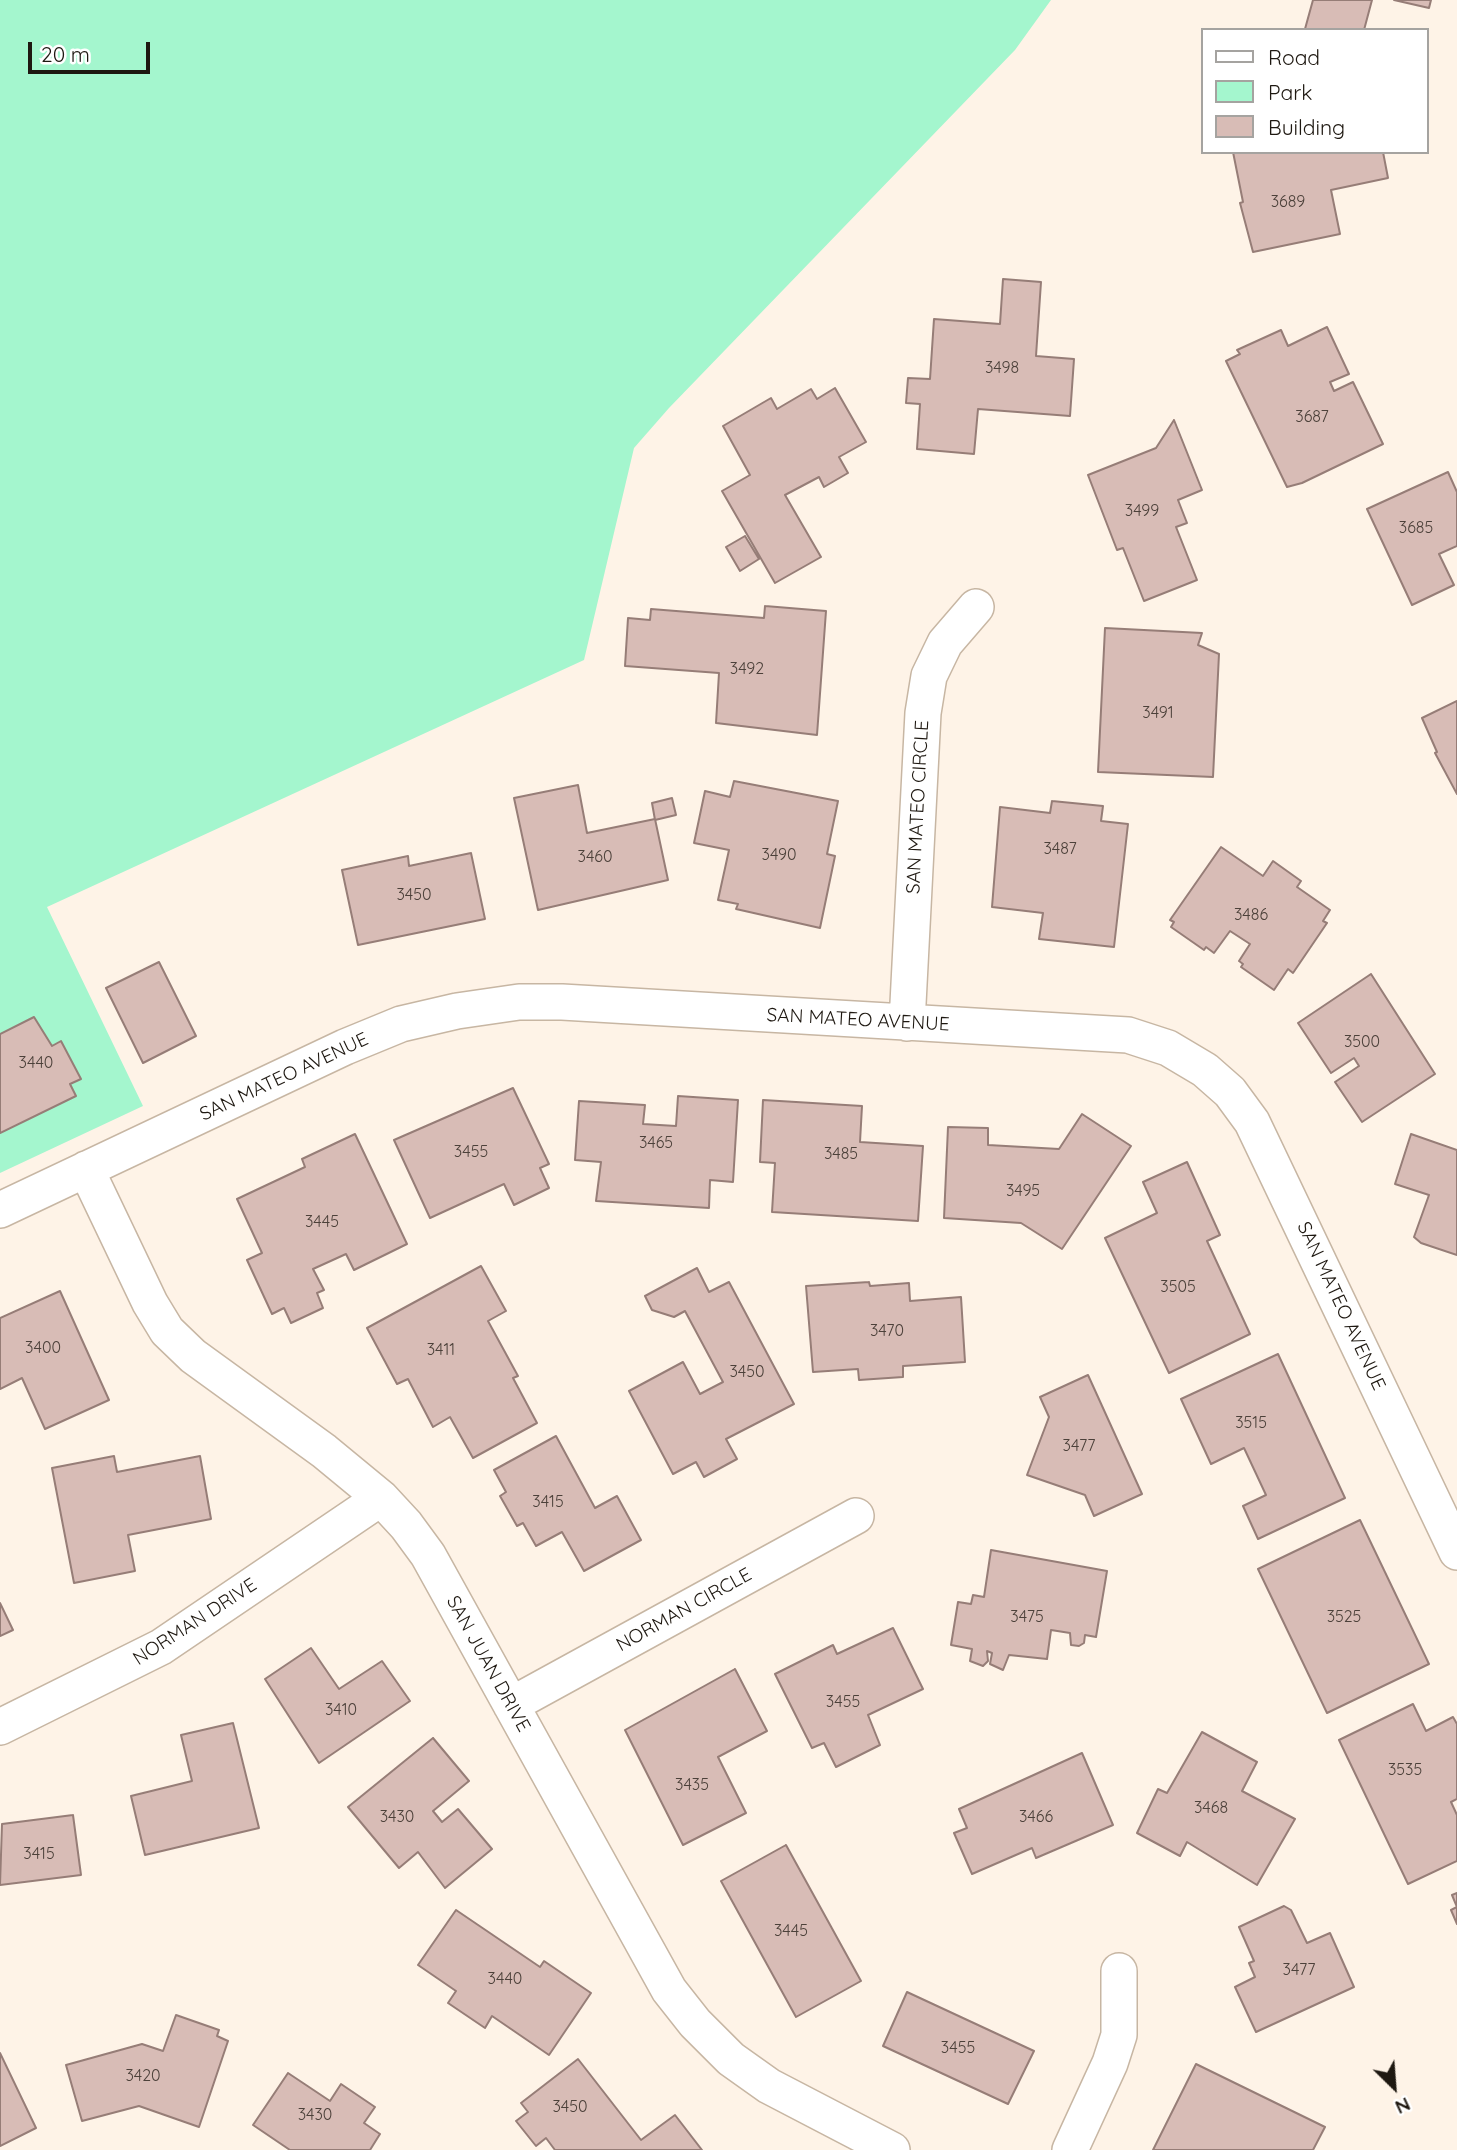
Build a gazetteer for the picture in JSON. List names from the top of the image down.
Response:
{
  "streets": {
    "street": [
      "SAN MATEO CIRCLE",
      "SAN MATEO AVENUE",
      "NORMAN CIRCLE",
      "NORMAN DRIVE",
      "SAN JUAN DRIVE"
    ]
  },
  "crossings": [
    ["SAN MATEO CIRCLE", "SAN MATEO AVENUE"],
    ["SAN MATEO AVENUE", "SAN JUAN DRIVE"],
    ["NORMAN CIRCLE", "SAN JUAN DRIVE"],
    ["NORMAN DRIVE", "SAN JUAN DRIVE"]
  ],
  "house_numbers": [
    "3689",
    "3498",
    "3687",
    "3499",
    "3685",
    "3492",
    "3491",
    "3487",
    "3490",
    "3460",
    "3450",
    "3486",
    "3500",
    "3440",
    "3465",
    "3455",
    "3485",
    "3495",
    "3445",
    "3505",
    "3470",
    "3400",
    "3411",
    "3450",
    "3515",
    "3477",
    "3415",
    "3475",
    "3525",
    "3455",
    "3410",
    "3535",
    "3435",
    "3468",
    "3430",
    "3466",
    "3415",
    "3445",
    "3477",
    "3440",
    "3455",
    "3420",
    "3450",
    "3430"
  ],
  "legend": ["Road", "Park", "Building"],
  "scale_bar": "20 m",
  "north": "bottom right"
}
